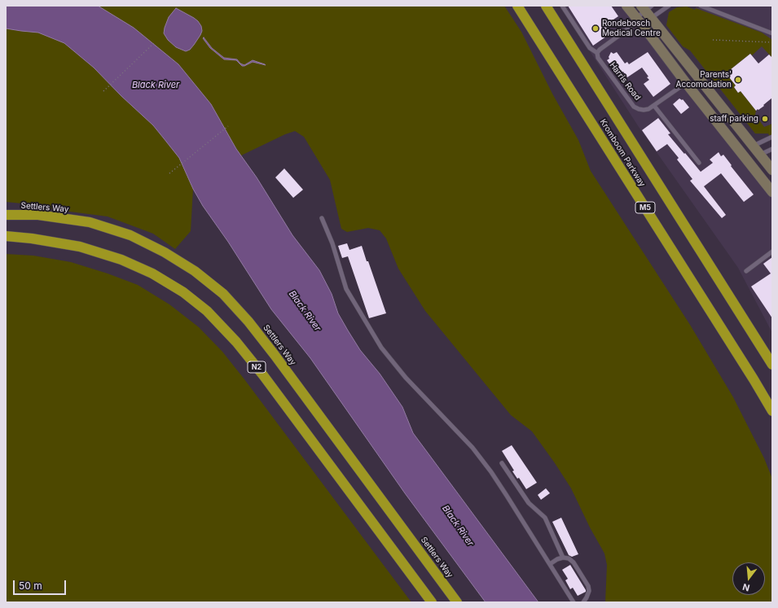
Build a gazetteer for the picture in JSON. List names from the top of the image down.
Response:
{
  "streets": {
    "highway": [
      "Kromboom Parkway",
      "Settlers Way",
      "M5",
      "N2"
    ],
    "lane": ["Harris Road"]
  },
  "water": ["Black River"],
  "places": ["Rondebosch Medical Centre", "Parents' Accomodation", "staff parking"],
  "scale_bar": "50 m",
  "north": "bottom"
}
